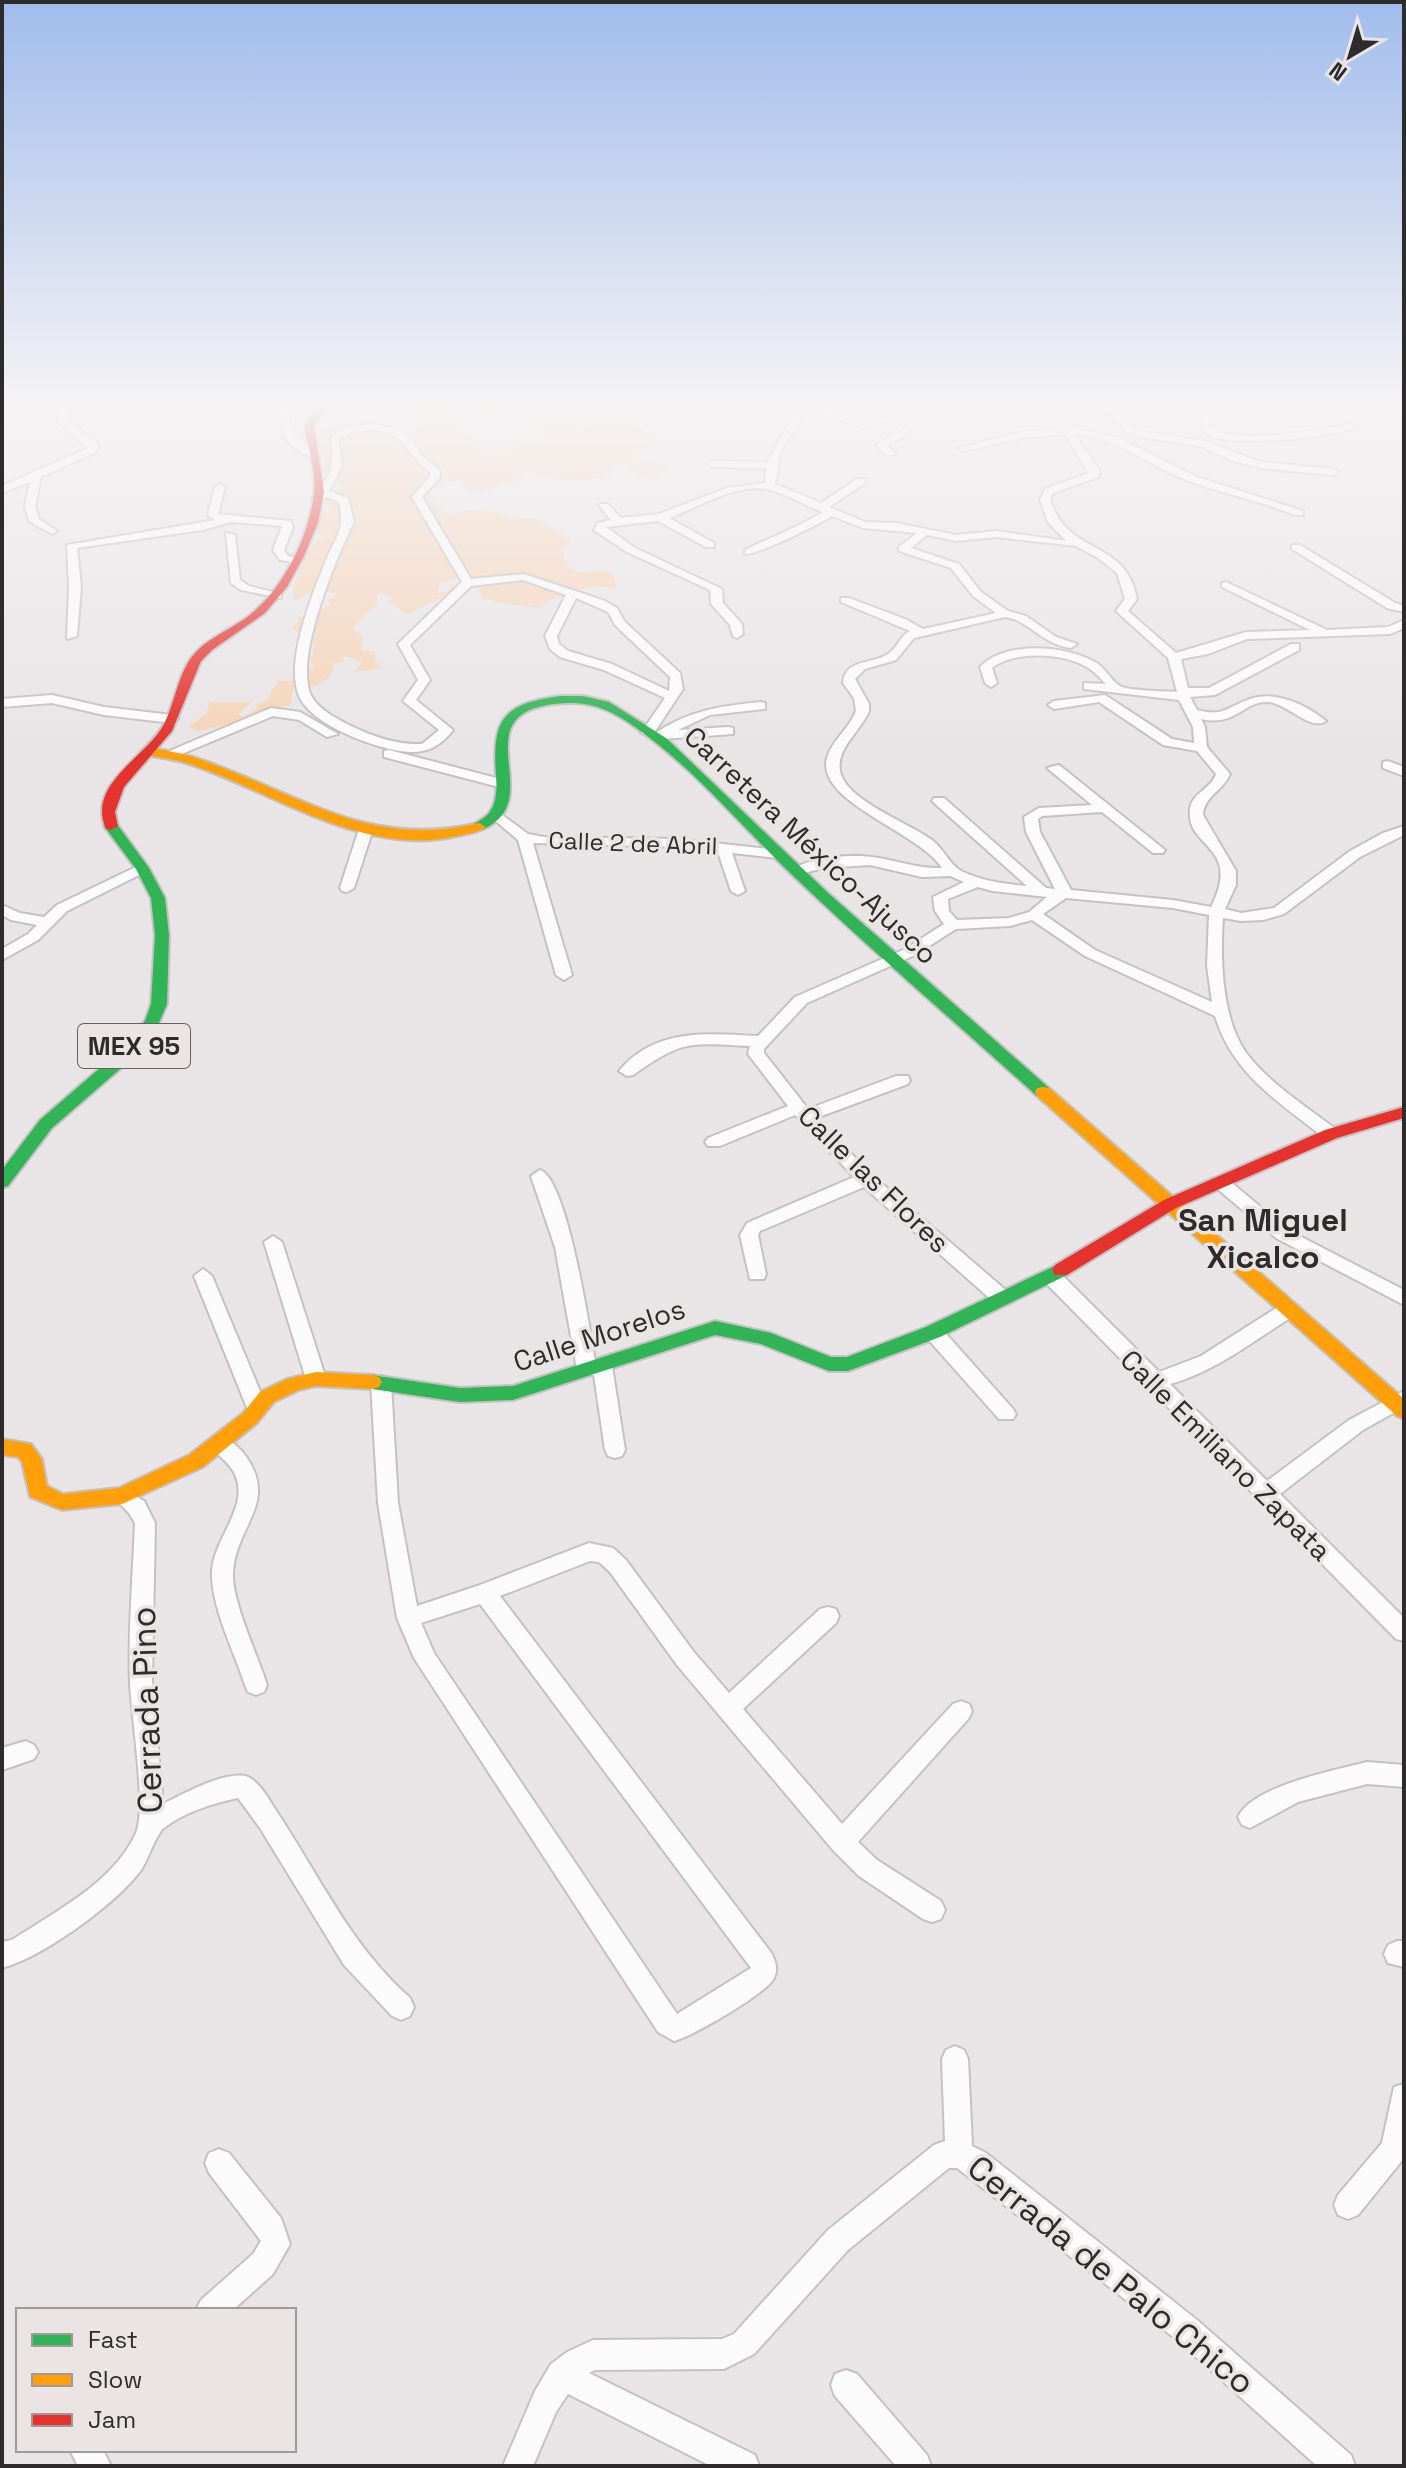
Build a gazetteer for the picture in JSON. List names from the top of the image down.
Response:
{
  "streets": {
    "main road": ["Carretera México-Ajusco", "MEX 95", "Calle Morelos"],
    "street": [
      "Calle 2 de Abril",
      "Calle las Flores",
      "Calle Emiliano Zapata",
      "Cerrada Pino",
      "Cerrada de Palo Chico"
    ]
  },
  "crossings": [
    ["Calle 2 de Abril", "Carretera México-Ajusco"],
    ["Carretera México-Ajusco", "Calle Morelos"],
    ["Calle las Flores", "Calle Morelos"],
    ["Calle Morelos", "Calle Emiliano Zapata"]
  ],
  "districts": ["San Miguel Xicalco"],
  "legend": ["Fast", "Slow", "Jam"],
  "north": "bottom left"
}
